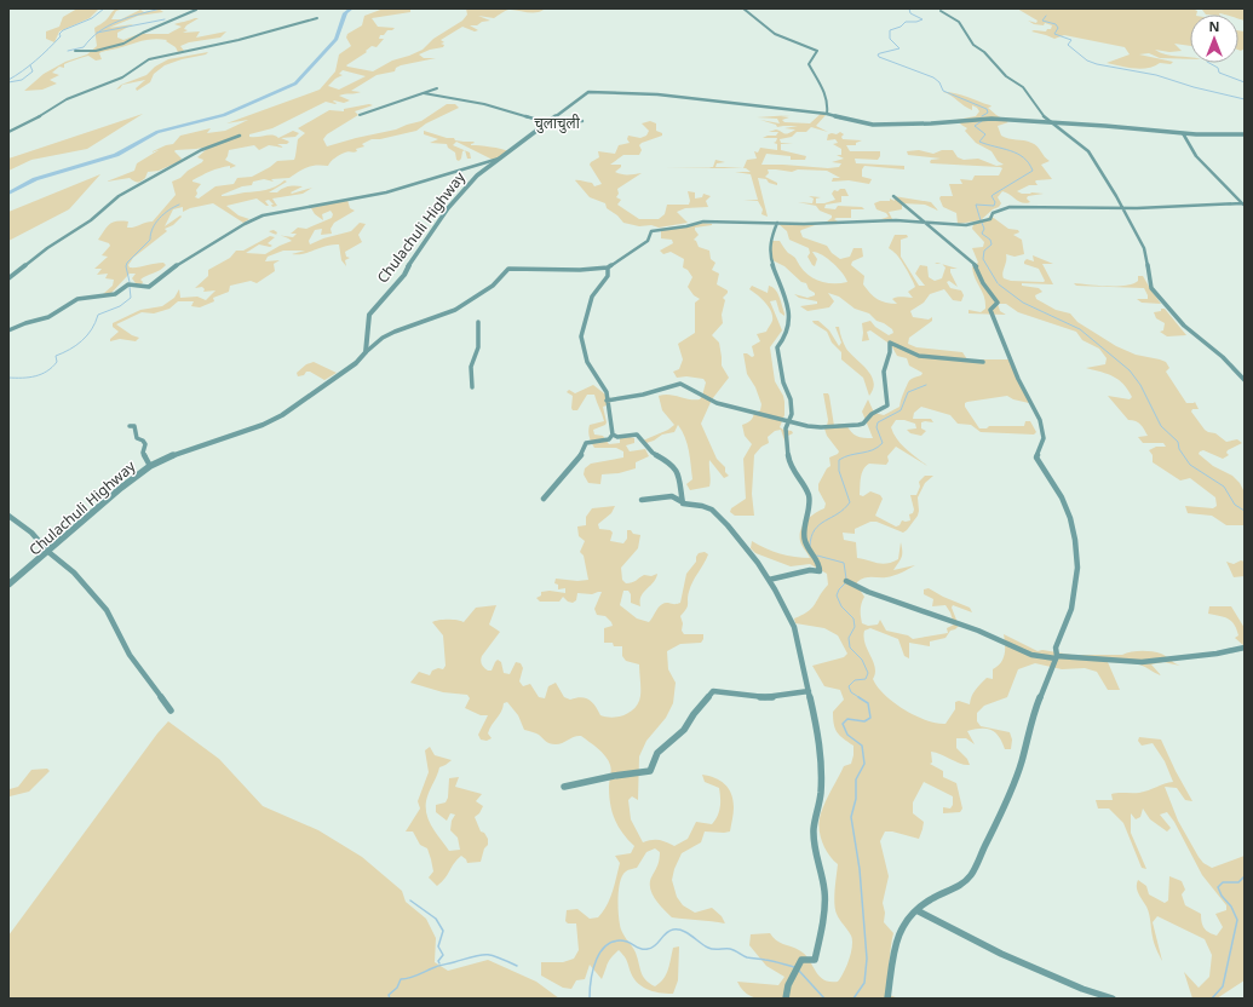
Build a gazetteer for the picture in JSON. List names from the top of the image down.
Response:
{
  "streets": {
    "street": ["Chulachuli Highway"]
  },
  "districts": ["चुलाचुली"],
  "north": "top"
}
